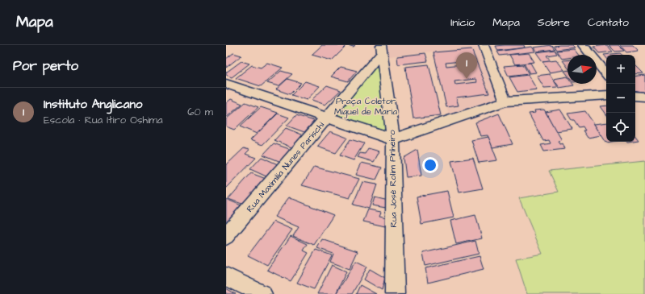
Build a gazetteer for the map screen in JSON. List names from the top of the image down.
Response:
{
  "streets": {
    "street": ["Rua Maximilia Nunes Parischi", "Rua José Rolim Pinheiro"]
  },
  "crossings": [
    ["Rua Maximilia Nunes Parischi", "Rua José Rolim Pinheiro"]
  ],
  "parks": ["Praça Coletor Miguel de Maria"],
  "north": "right",
  "page": {
    "header": "Mapa",
    "nav": [
      "Início",
      "Mapa",
      "Sobre",
      "Contato"
    ],
    "heading": "Por perto",
    "pins": "1",
    "map_buttons": ["+", "−"],
    "list": [
      {
        "mark": "1",
        "name": "Instituto Anglicano",
        "note": "Escola · Rua Itiro Oshima",
        "value": "60 m"
      }
    ]
  }
}
